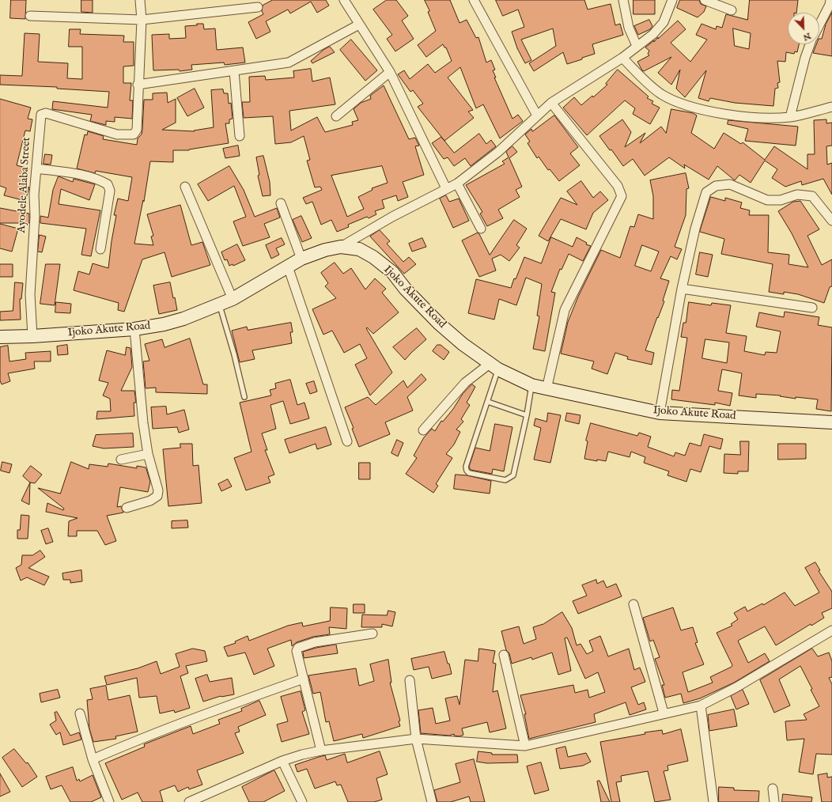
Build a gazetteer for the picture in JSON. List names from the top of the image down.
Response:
{
  "streets": {
    "main road": ["Ijoko Akute Road"],
    "street": ["Ayodele Alaba Street"]
  },
  "crossings": [
    ["Ayodele Alaba Street", "Ijoko Akute Road"]
  ],
  "north": "bottom right"
}
